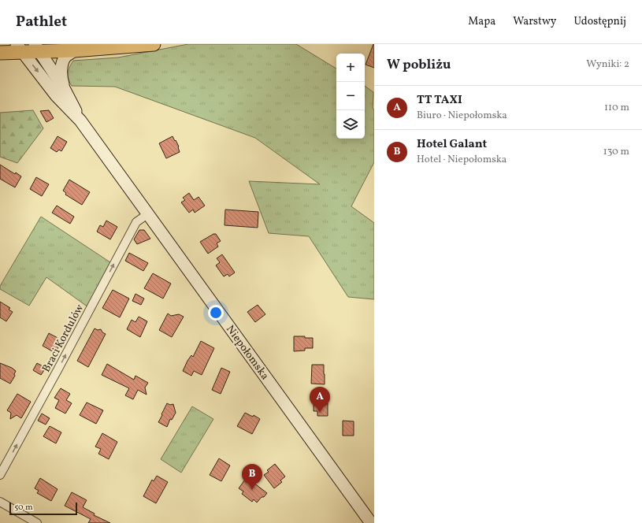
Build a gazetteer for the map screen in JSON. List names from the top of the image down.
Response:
{
  "streets": {
    "main road": ["Niepołomska"],
    "street": ["Braci Kordulów"]
  },
  "crossings": [
    ["Braci Kordulów", "Niepołomska"]
  ],
  "one_way": ["Braci Kordulów"],
  "scale_bar": "50 m",
  "page": {
    "header": "Pathlet",
    "nav": ["Mapa", "Warstwy", "Udostępnij"],
    "heading": ["W pobliżu", "Wyniki: 2"],
    "map_buttons": ["+", "−"],
    "list": [
      {
        "mark": "A",
        "name": "TT TAXI",
        "note": "Biuro · Niepołomska",
        "value": "110 m"
      },
      {
        "mark": "B",
        "name": "Hotel Galant",
        "note": "Hotel · Niepołomska",
        "value": "130 m"
      }
    ],
    "pins": ["A", "B"],
    "scale": "50 m"
  }
}
